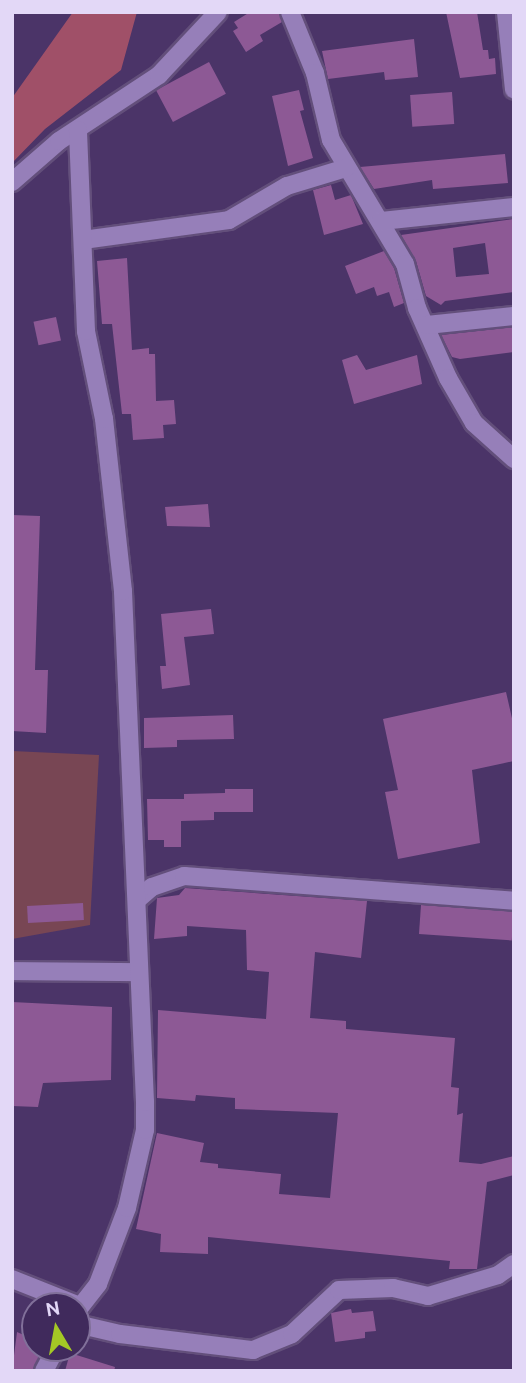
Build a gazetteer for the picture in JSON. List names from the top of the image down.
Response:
{
  "north": "top"
}
